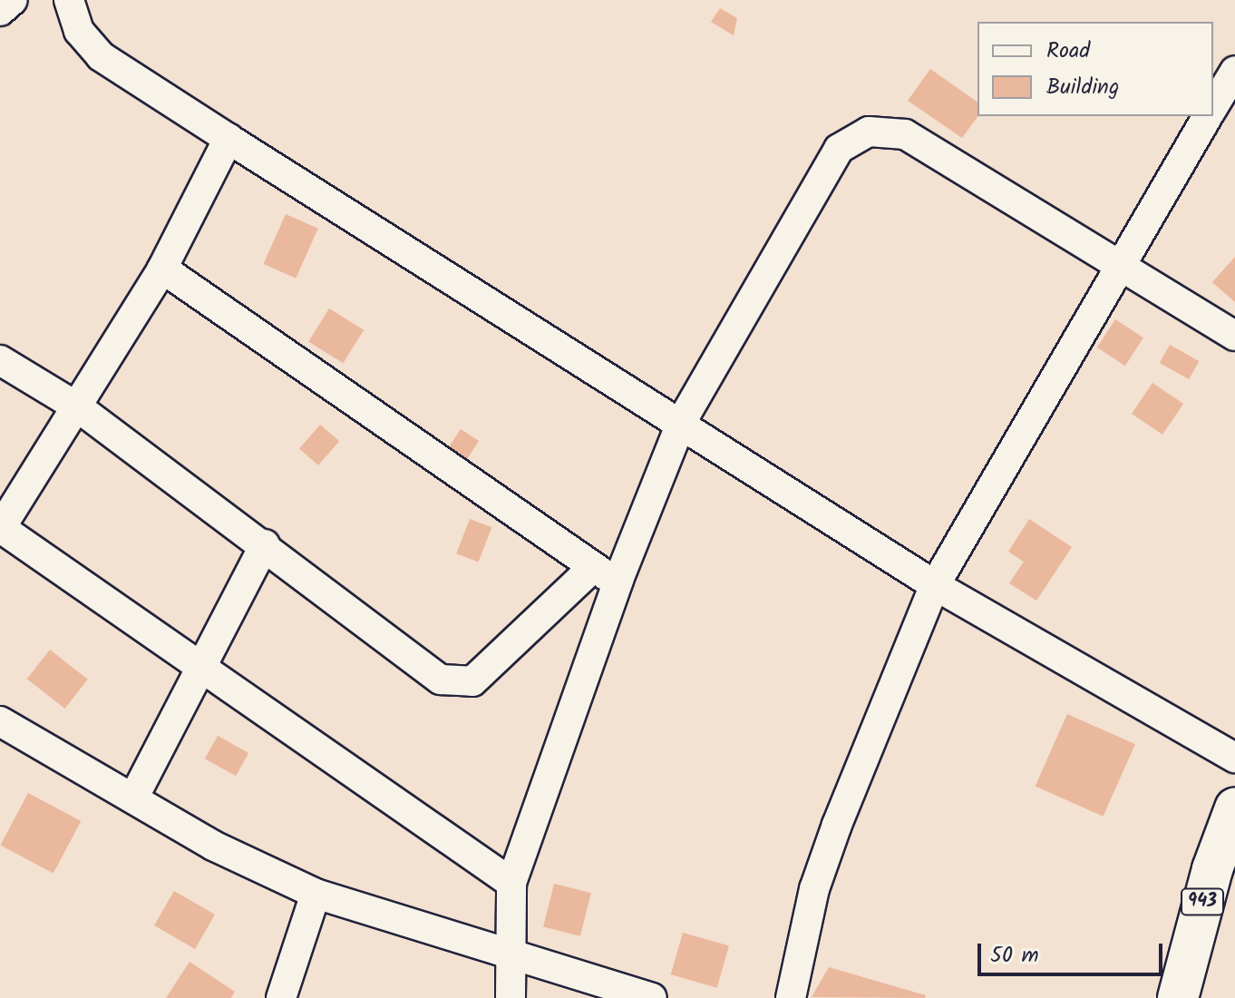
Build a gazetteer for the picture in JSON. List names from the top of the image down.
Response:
{
  "streets": {
    "highway": ["943"]
  },
  "legend": ["Road", "Building"],
  "scale_bar": "50 m"
}
